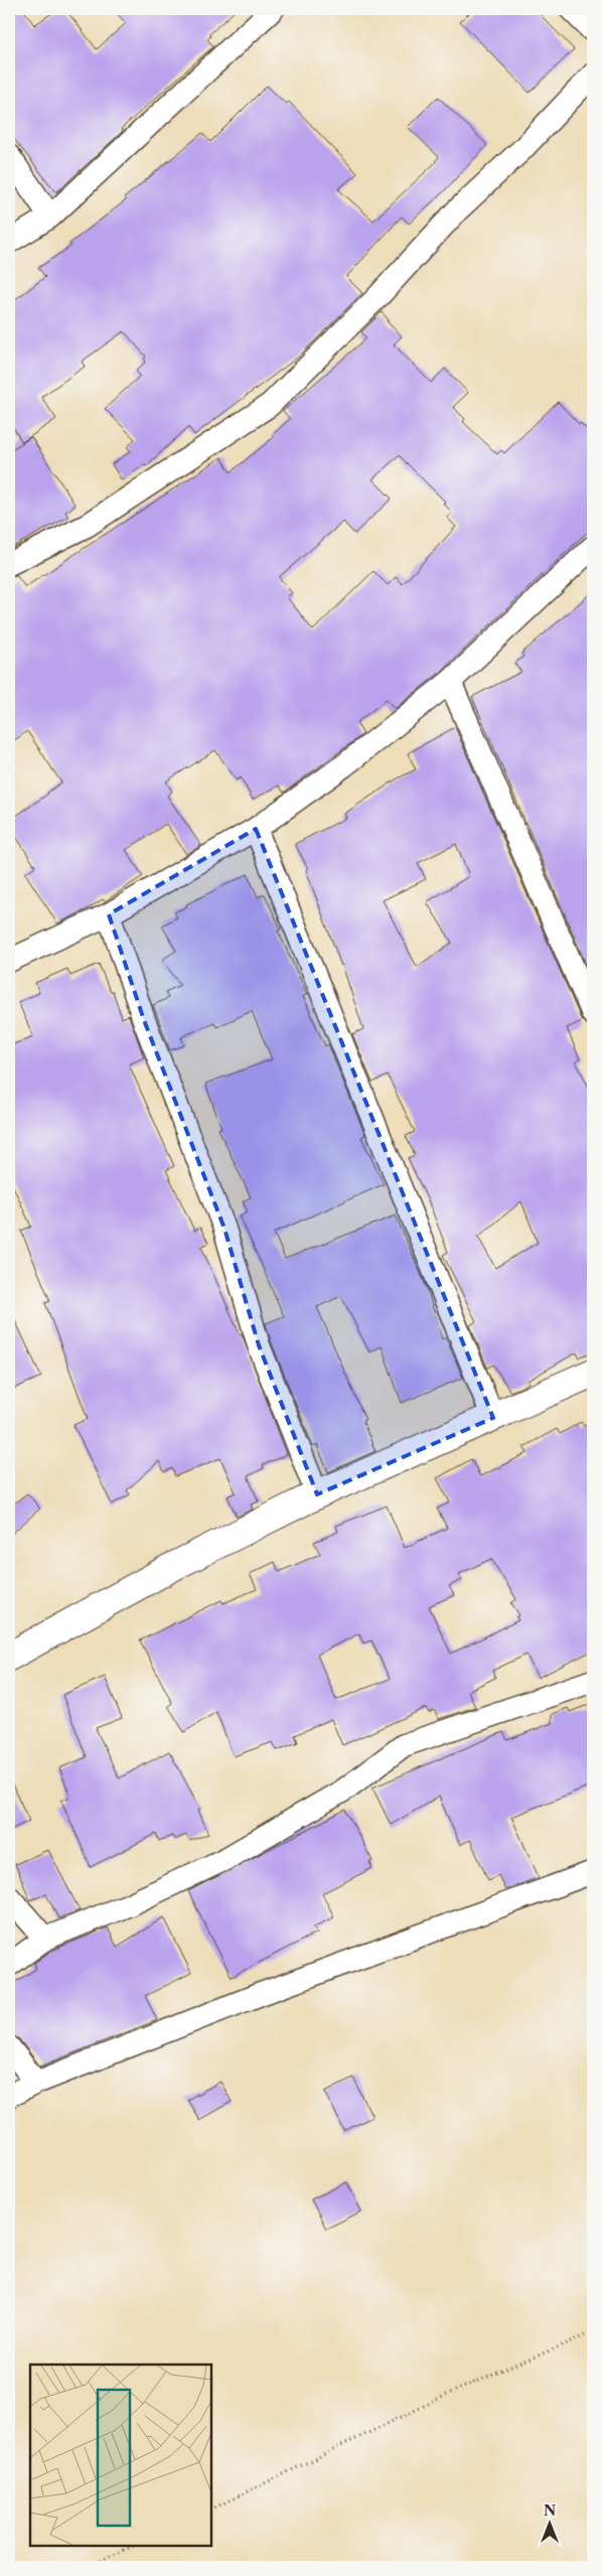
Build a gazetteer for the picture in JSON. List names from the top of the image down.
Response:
{
  "north": "top"
}
